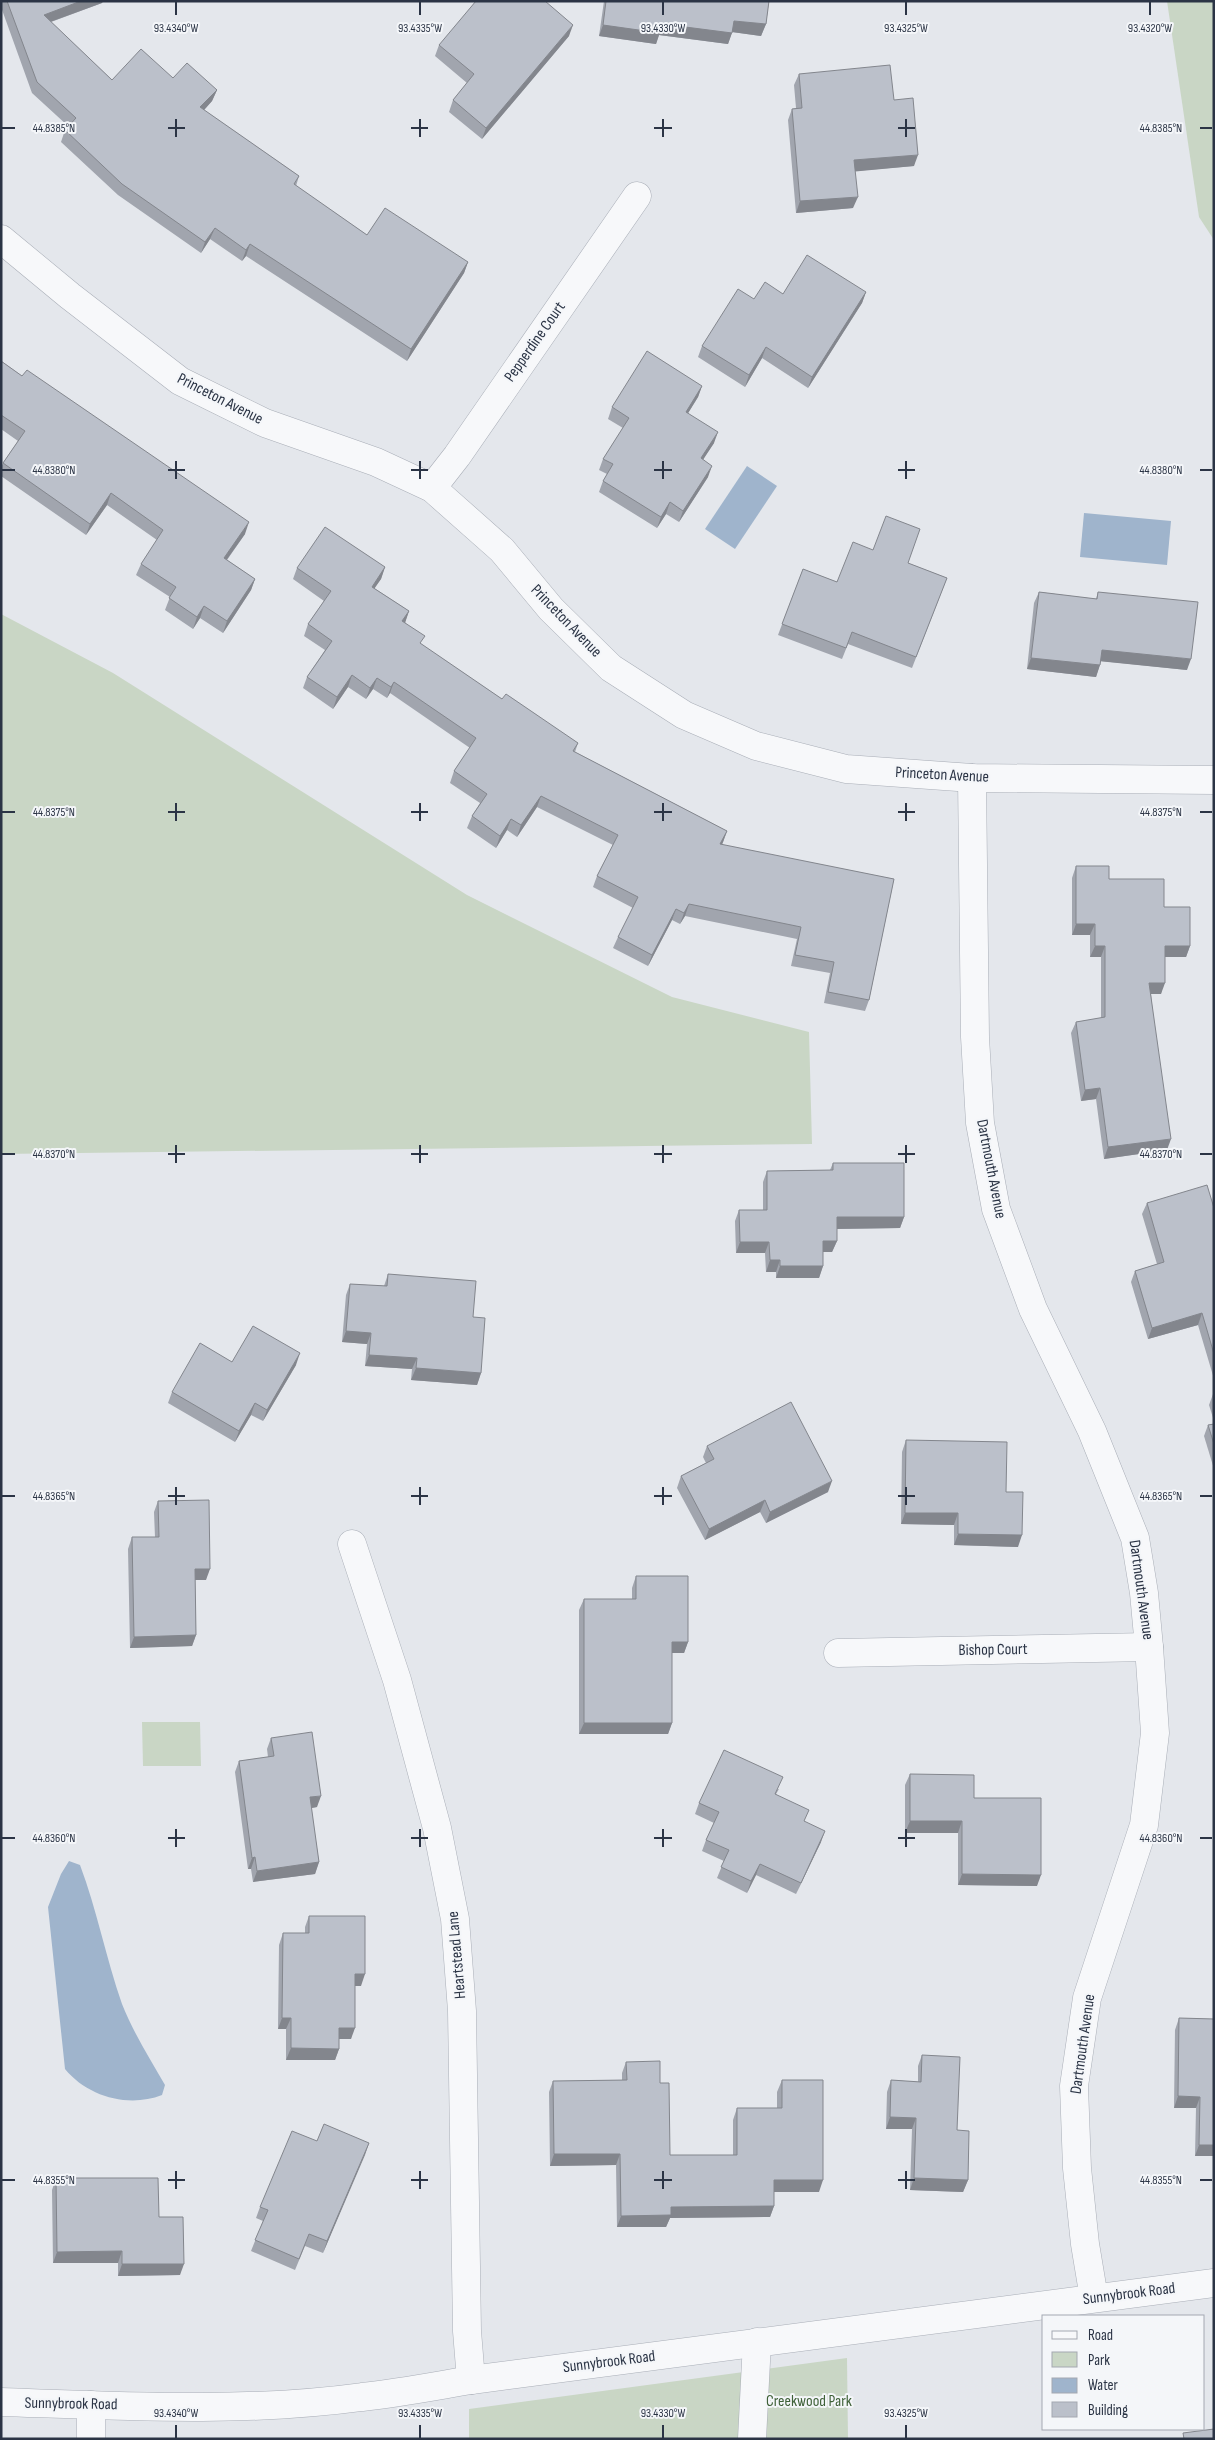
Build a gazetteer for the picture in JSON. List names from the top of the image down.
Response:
{
  "streets": {
    "street": [
      "Pepperdine Court",
      "Princeton Avenue",
      "Dartmouth Avenue",
      "Bishop Court",
      "Heartstead Lane",
      "Sunnybrook Road"
    ]
  },
  "crossings": [
    ["Pepperdine Court", "Princeton Avenue"],
    ["Princeton Avenue", "Dartmouth Avenue"],
    ["Dartmouth Avenue", "Bishop Court"],
    ["Dartmouth Avenue", "Sunnybrook Road"],
    ["Heartstead Lane", "Sunnybrook Road"]
  ],
  "parks": ["Creekwood Park"],
  "legend": [
    "Road",
    "Park",
    "Water",
    "Building"
  ],
  "coordinates": [
    "93.4340°W",
    "93.4335°W",
    "93.4330°W",
    "93.4325°W",
    "93.4320°W",
    "44.8385°N",
    "44.8380°N",
    "44.8375°N",
    "44.8370°N",
    "44.8365°N",
    "44.8360°N",
    "44.8355°N"
  ]
}
